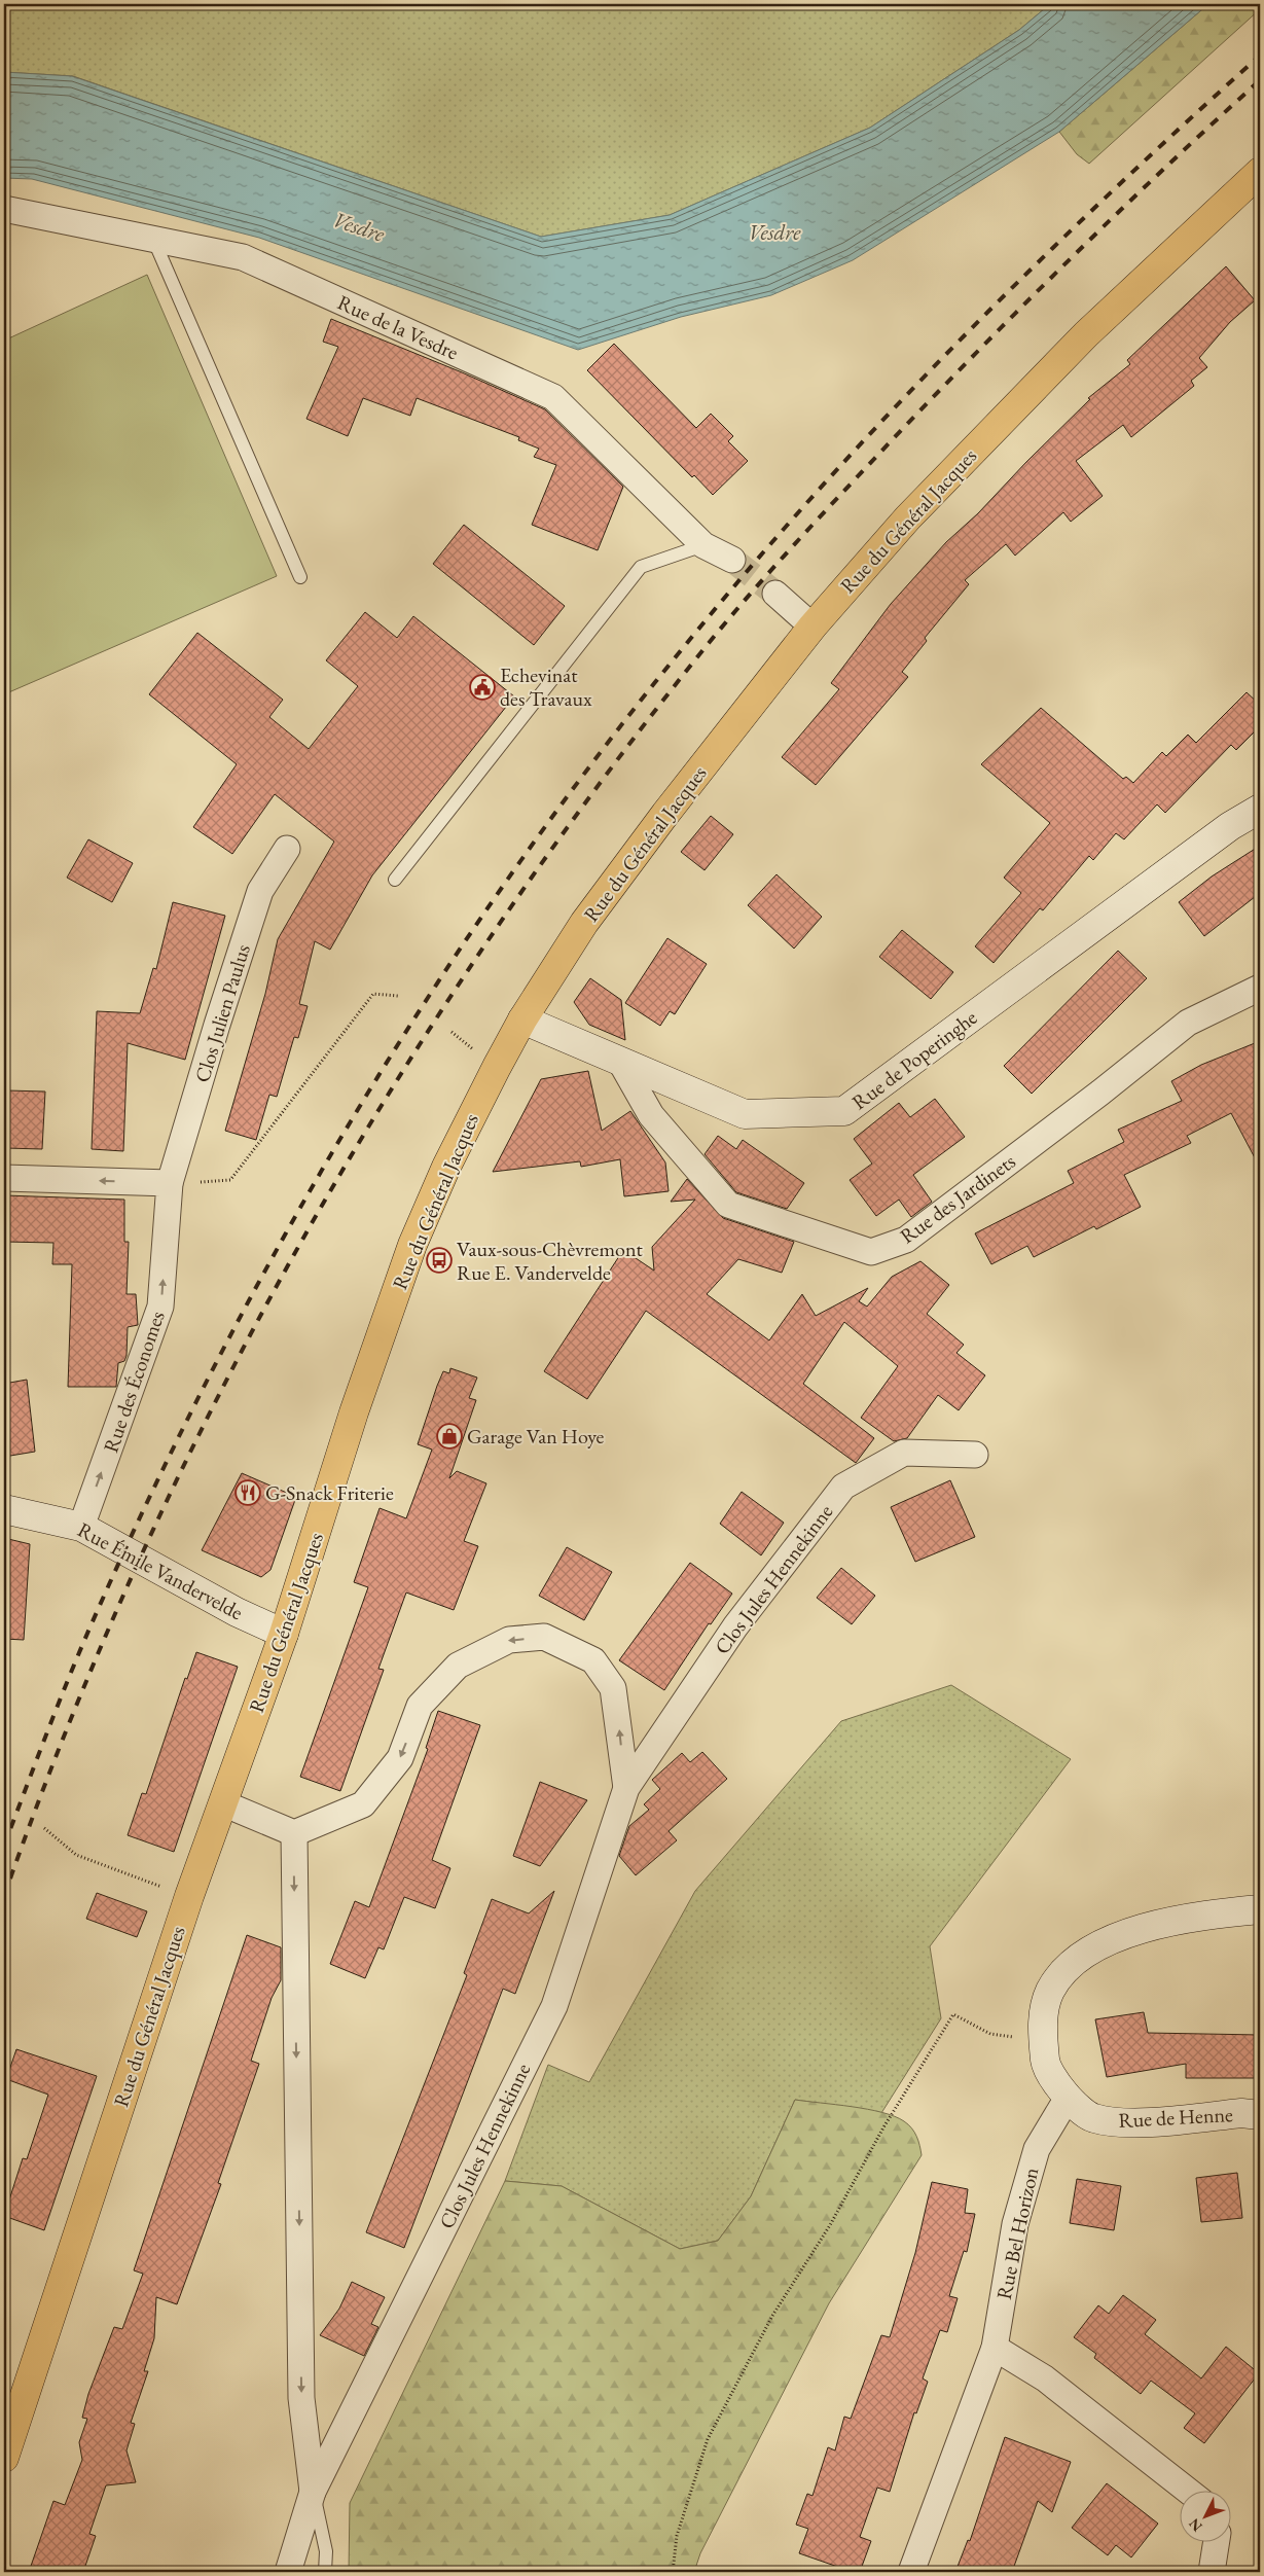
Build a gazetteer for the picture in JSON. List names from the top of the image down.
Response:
{
  "streets": {
    "main road": ["Rue du Général Jacques"],
    "street": [
      "Rue de la Vesdre",
      "Clos Julien Paulus",
      "Rue de Poperinghe",
      "Rue des Jardinets",
      "Rue des Économes",
      "Rue Émile Vandervelde",
      "Clos Jules Hennekinne",
      "Rue de Henne",
      "Rue Bel Horizon"
    ]
  },
  "crossings": [
    ["Rue du Général Jacques", "Rue de Poperinghe"],
    ["Rue du Général Jacques", "Rue Émile Vandervelde"],
    ["Clos Julien Paulus", "Rue des Économes"],
    ["Rue de Poperinghe", "Rue des Jardinets"],
    ["Rue des Économes", "Rue Émile Vandervelde"],
    ["Rue de Henne", "Rue Bel Horizon"]
  ],
  "one_way": ["Rue des Économes"],
  "water": ["Vesdre"],
  "places": {
    "public building": ["Echevinat des Travaux"],
    "bus stop": ["Vaux-sous-Chèvremont Rue E. Vandervelde"],
    "shop": ["Garage Van Hoye"],
    "restaurant": ["G-Snack Friterie"]
  },
  "north": "bottom left"
}
